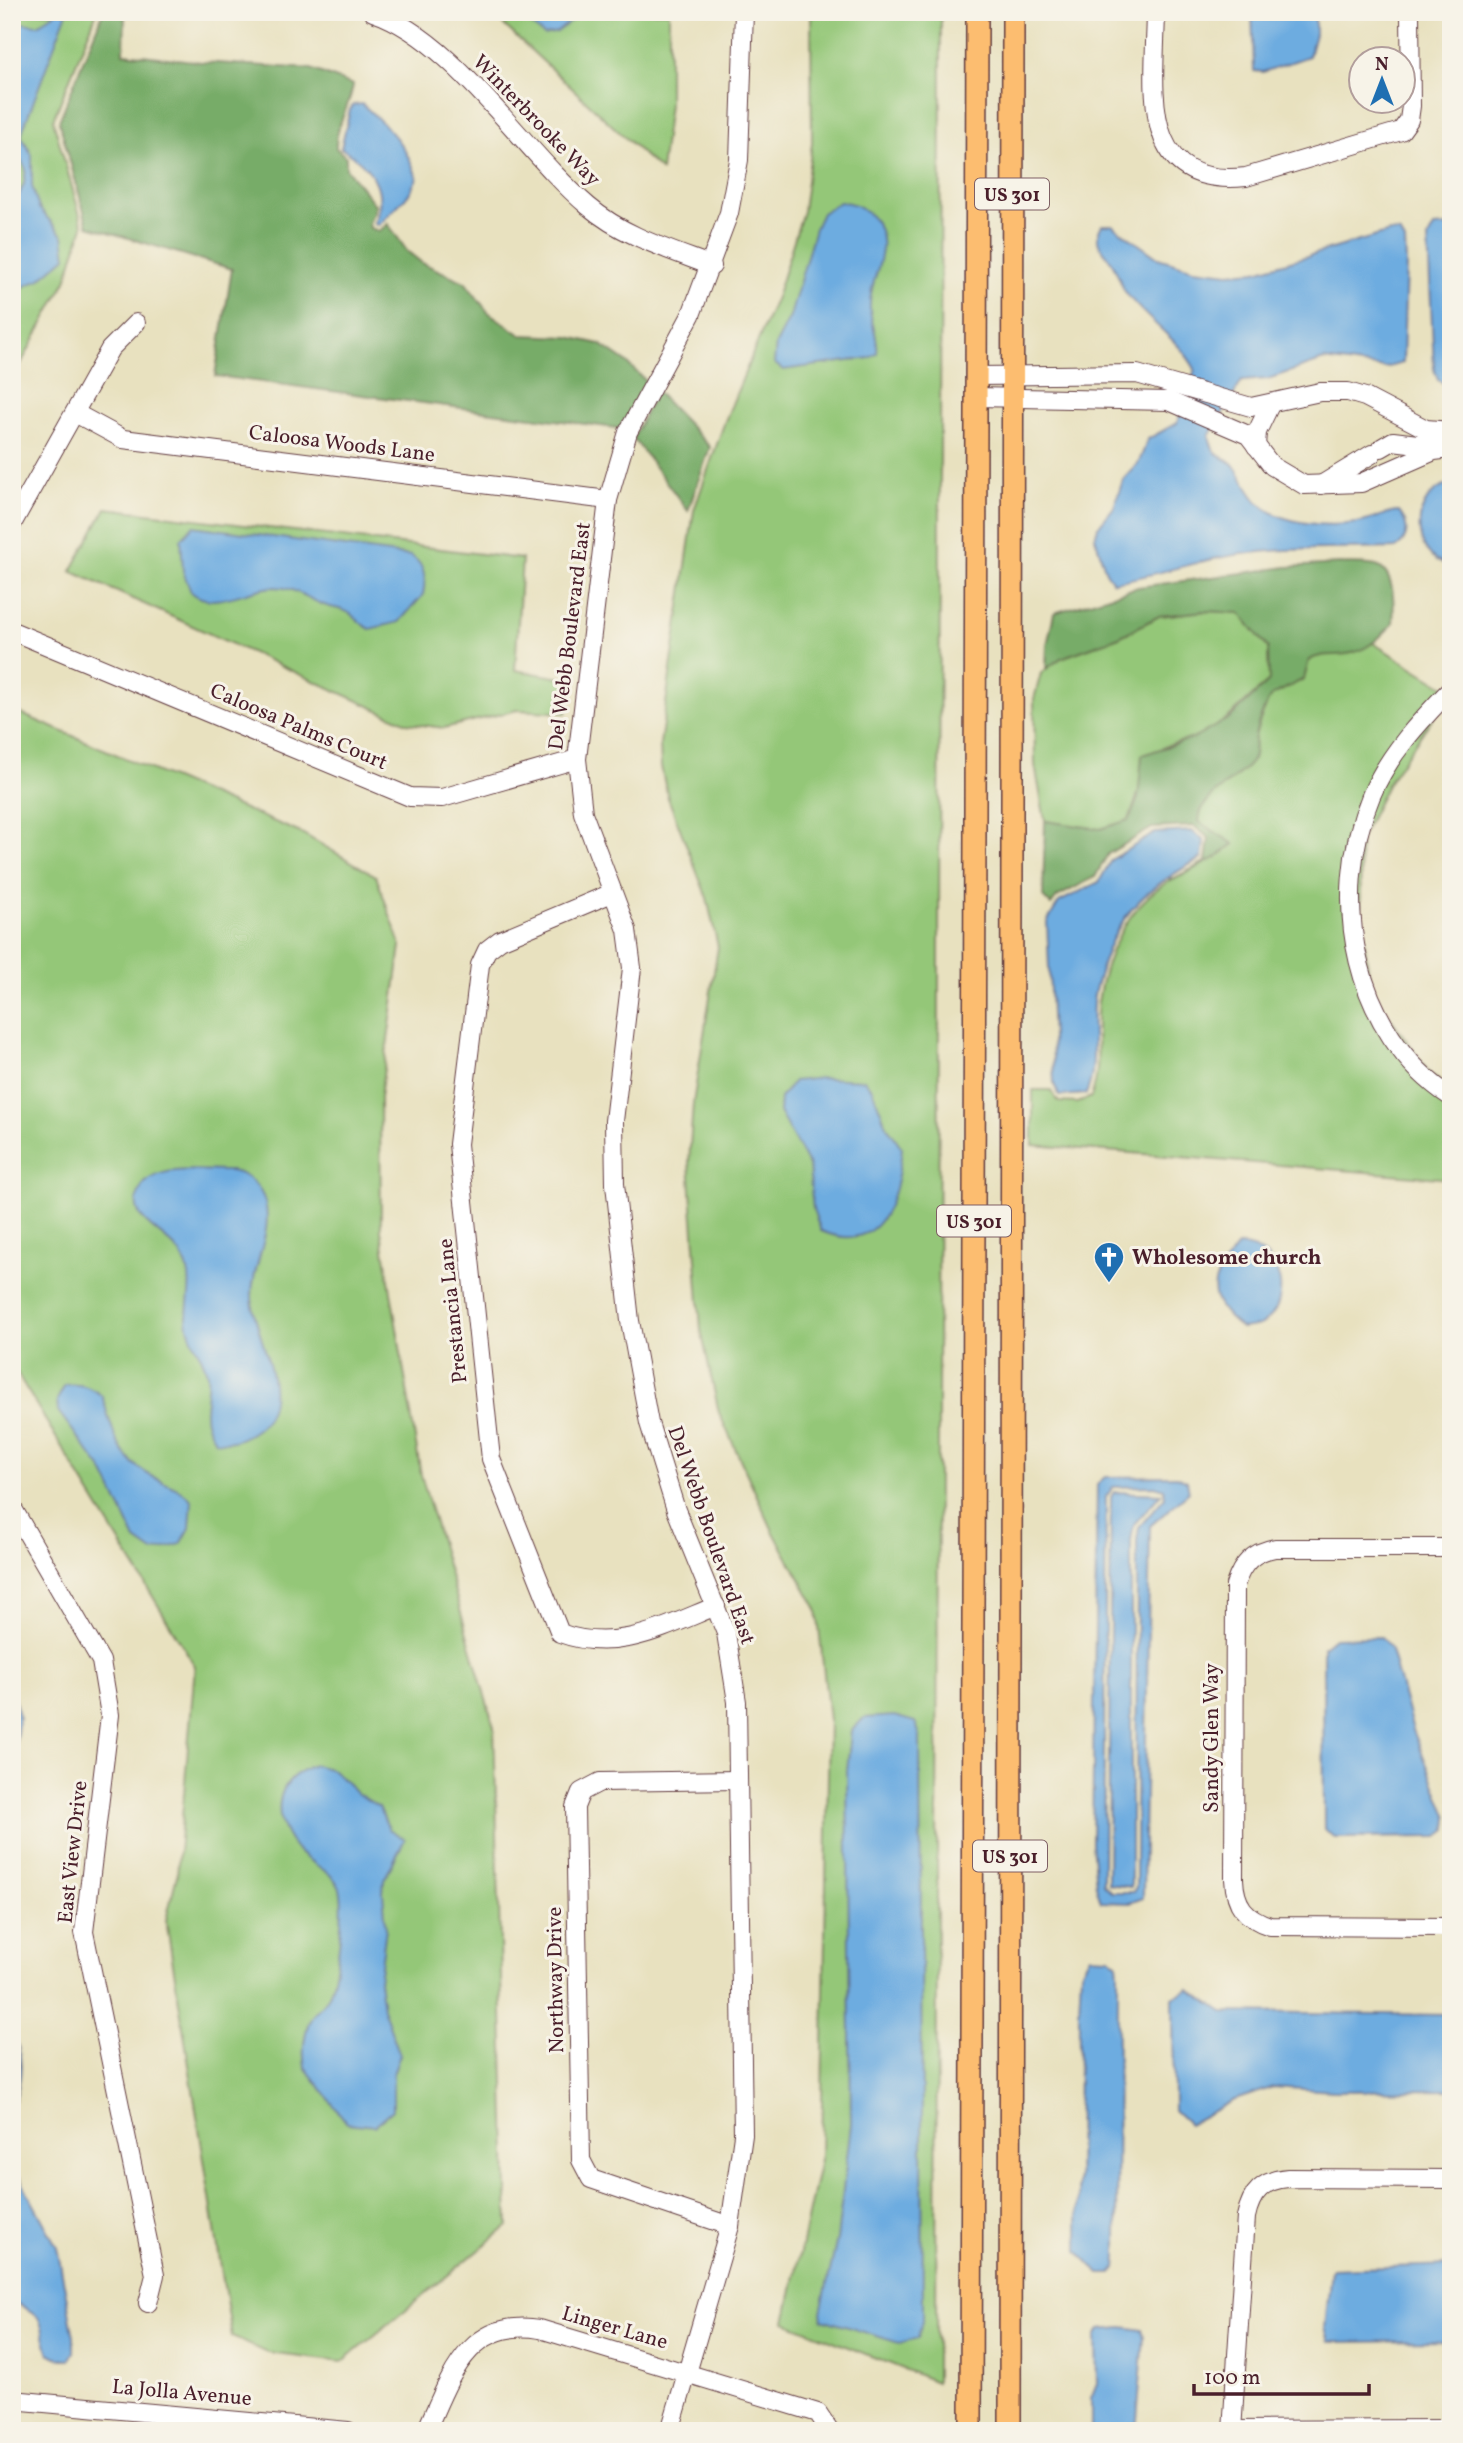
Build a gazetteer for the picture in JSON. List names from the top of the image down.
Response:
{
  "streets": {
    "main road": ["US 301"],
    "street": [
      "Winterbrooke Way",
      "Caloosa Woods Lane",
      "Del Webb Boulevard East",
      "Caloosa Palms Court",
      "Prestancia Lane",
      "Sandy Glen Way",
      "East View Drive",
      "Northway Drive",
      "Linger Lane",
      "La Jolla Avenue"
    ]
  },
  "crossings": [
    ["Winterbrooke Way", "Del Webb Boulevard East"],
    ["Caloosa Woods Lane", "Del Webb Boulevard East"],
    ["Del Webb Boulevard East", "Caloosa Palms Court"],
    ["Del Webb Boulevard East", "Prestancia Lane"],
    ["Del Webb Boulevard East", "Northway Drive"],
    ["Del Webb Boulevard East", "Linger Lane"]
  ],
  "places": {
    "church": ["Wholesome church"]
  },
  "scale_bar": "100 m",
  "north": "top"
}
